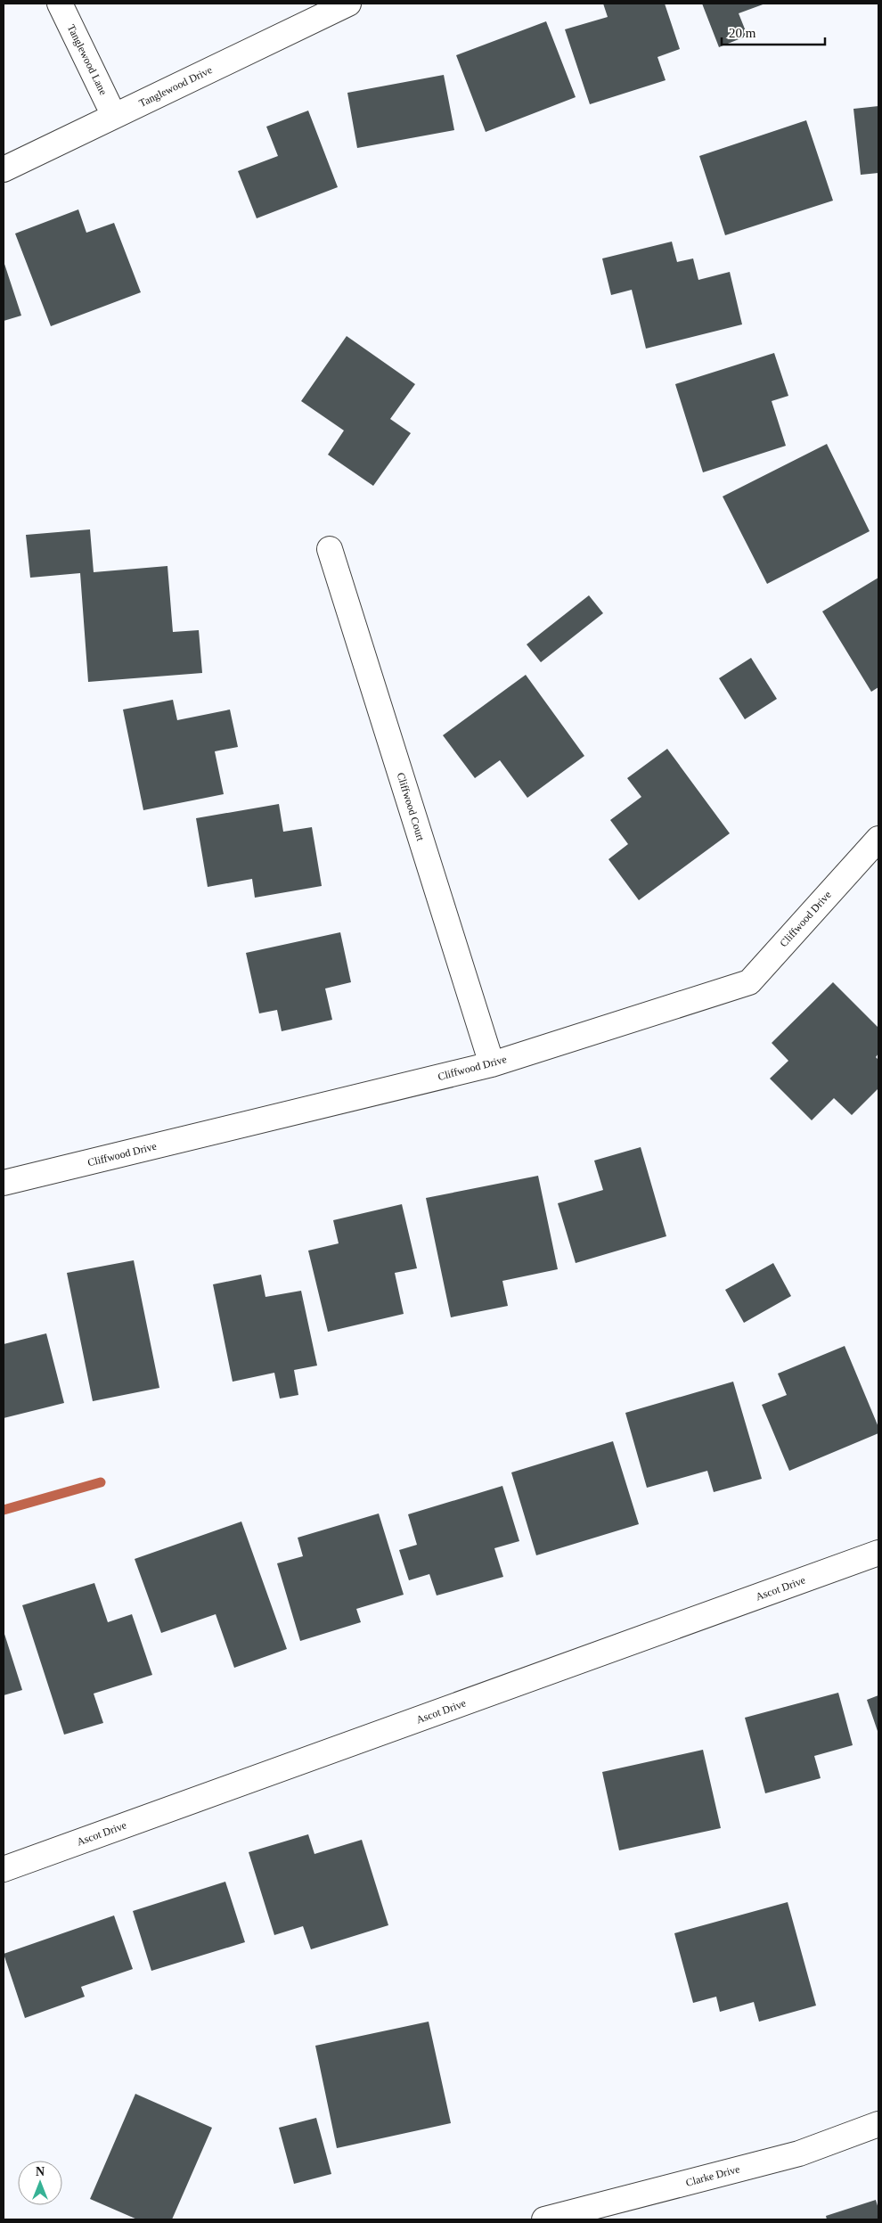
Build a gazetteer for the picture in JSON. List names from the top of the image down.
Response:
{
  "streets": {
    "street": [
      "Tanglewood Lane",
      "Tanglewood Drive",
      "Cliffwood Court",
      "Cliffwood Drive",
      "Ascot Drive",
      "Clarke Drive"
    ]
  },
  "crossings": [
    ["Tanglewood Lane", "Tanglewood Drive"],
    ["Cliffwood Court", "Cliffwood Drive"]
  ],
  "scale_bar": "20 m",
  "north": "top"
}
